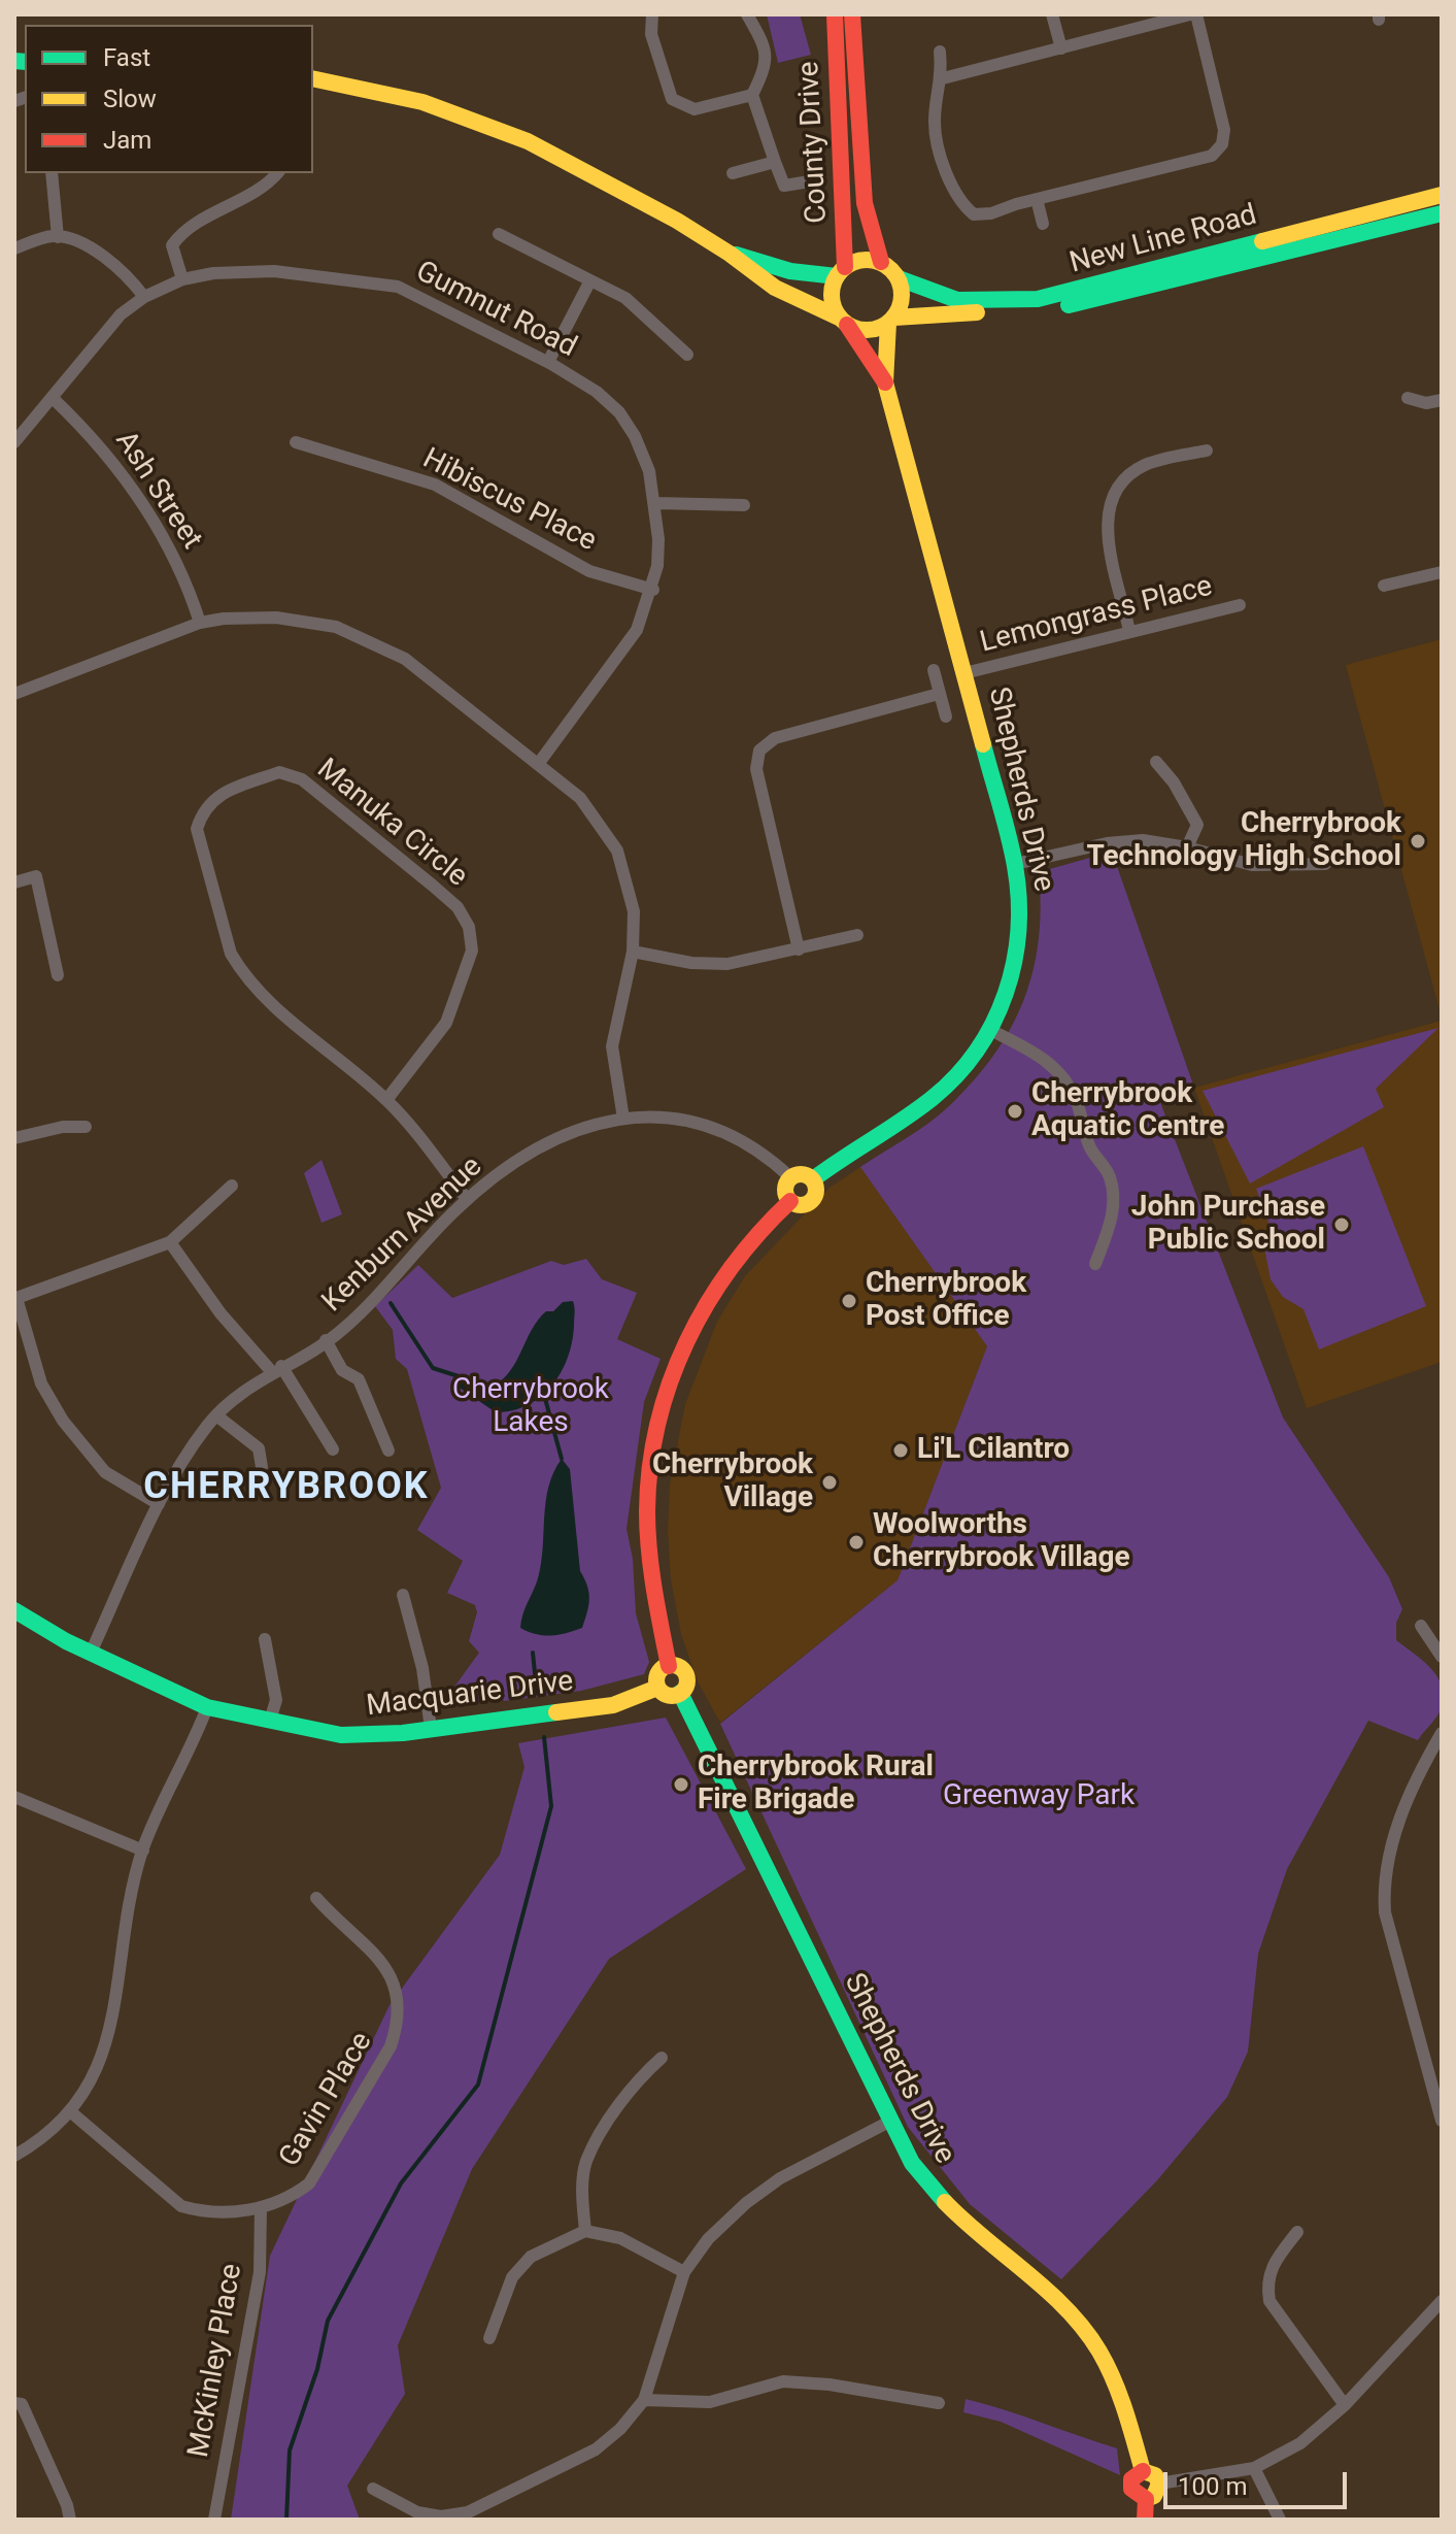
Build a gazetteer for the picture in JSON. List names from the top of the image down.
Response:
{
  "streets": {
    "main road": [
      "County Drive",
      "New Line Road",
      "Shepherds Drive",
      "Macquarie Drive"
    ],
    "street": [
      "Gumnut Road",
      "Ash Street",
      "Hibiscus Place",
      "Lemongrass Place",
      "Manuka Circle",
      "Kenburn Avenue",
      "Gavin Place",
      "McKinley Place"
    ]
  },
  "crossings": [
    ["County Drive", "New Line Road"],
    ["County Drive", "Shepherds Drive"],
    ["New Line Road", "Shepherds Drive"],
    ["Gumnut Road", "Ash Street"],
    ["Gumnut Road", "Hibiscus Place"],
    ["Lemongrass Place", "Shepherds Drive"],
    ["Shepherds Drive", "Kenburn Avenue"],
    ["Shepherds Drive", "Macquarie Drive"],
    ["Manuka Circle", "Kenburn Avenue"],
    ["Kenburn Avenue", "Macquarie Drive"],
    ["Gavin Place", "McKinley Place"]
  ],
  "districts": ["CHERRYBROOK"],
  "parks": ["Cherrybrook Lakes", "Greenway Park"],
  "places": [
    "Cherrybrook Technology High School",
    "Cherrybrook Aquatic Centre",
    "John Purchase Public School",
    "Cherrybrook Post Office",
    "Li'L Cilantro",
    "Cherrybrook Village",
    "Woolworths Cherrybrook Village",
    "Cherrybrook Rural Fire Brigade"
  ],
  "legend": ["Fast", "Slow", "Jam"],
  "scale_bar": "100 m"
}
